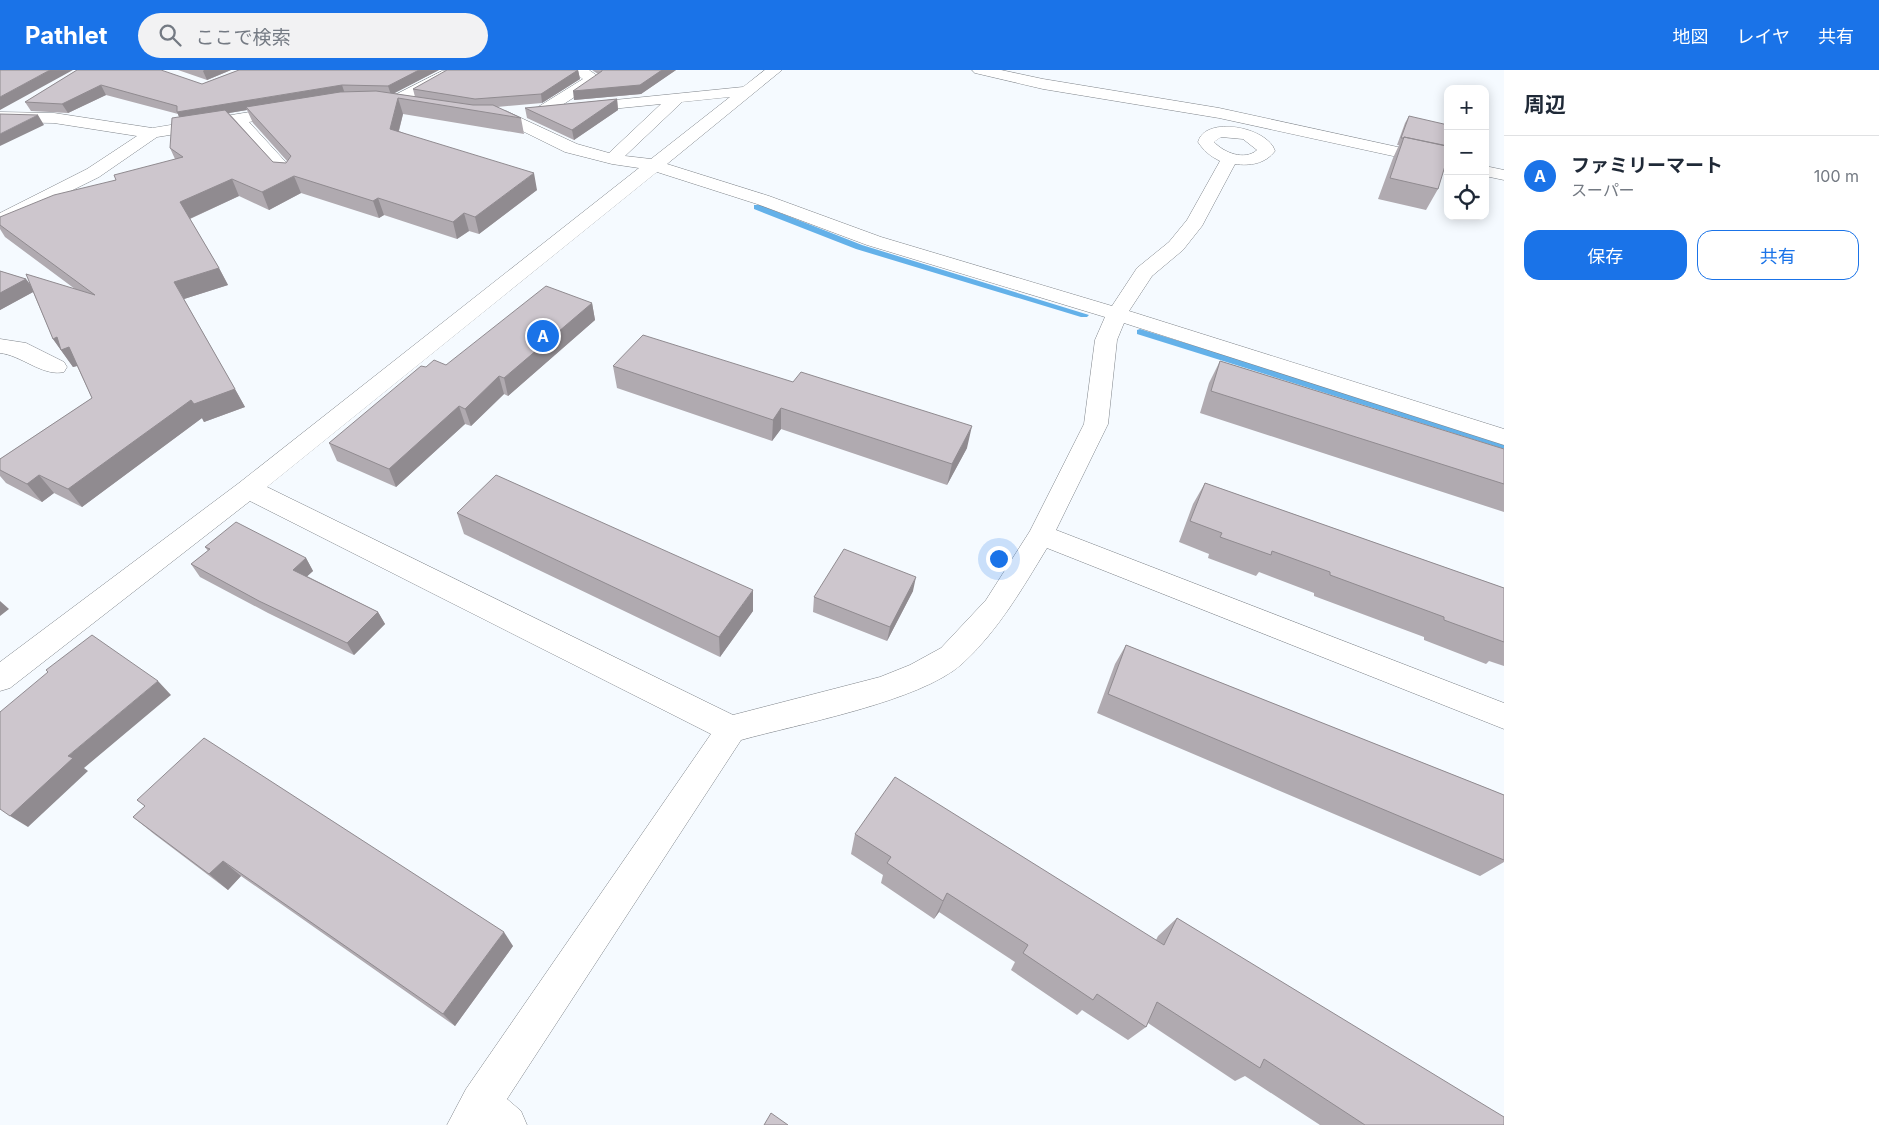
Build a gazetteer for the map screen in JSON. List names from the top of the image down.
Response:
{
  "page": {
    "header": "Pathlet",
    "search": "ここで検索",
    "nav": ["地図", "レイヤ", "共有"],
    "heading": "周辺",
    "map_buttons": ["+", "−"],
    "list": [
      {
        "mark": "A",
        "name": "ファミリーマート",
        "note": "スーパー",
        "value": "100 m"
      }
    ],
    "buttons": ["保存", "共有"],
    "pins": "A"
  }
}
